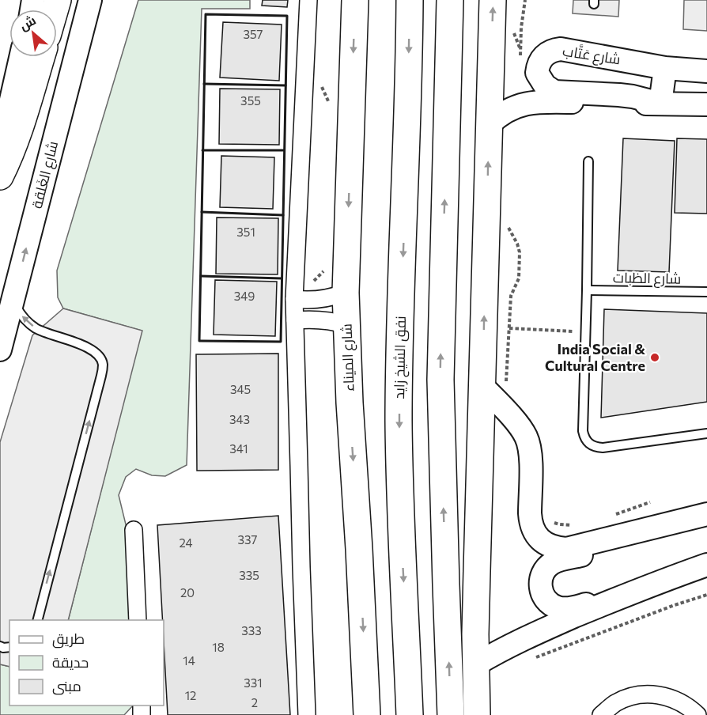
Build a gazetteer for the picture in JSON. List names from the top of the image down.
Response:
{
  "streets": {
    "main road": [
      "شارع عَتَّاب",
      "شارع الغَلقة",
      "شارع الميناء",
      "نفق الشيخ زايد"
    ],
    "lane": ["شارع الظبات"]
  },
  "places": ["India Social & Cultural Centre"],
  "house_numbers": [
    "357",
    "355",
    "351",
    "349",
    "345",
    "343",
    "341",
    "337",
    "24",
    "335",
    "20",
    "333",
    "18",
    "14",
    "331",
    "12",
    "2"
  ],
  "legend": ["طريق", "حديقة", "مبنى"],
  "north": "top left"
}
